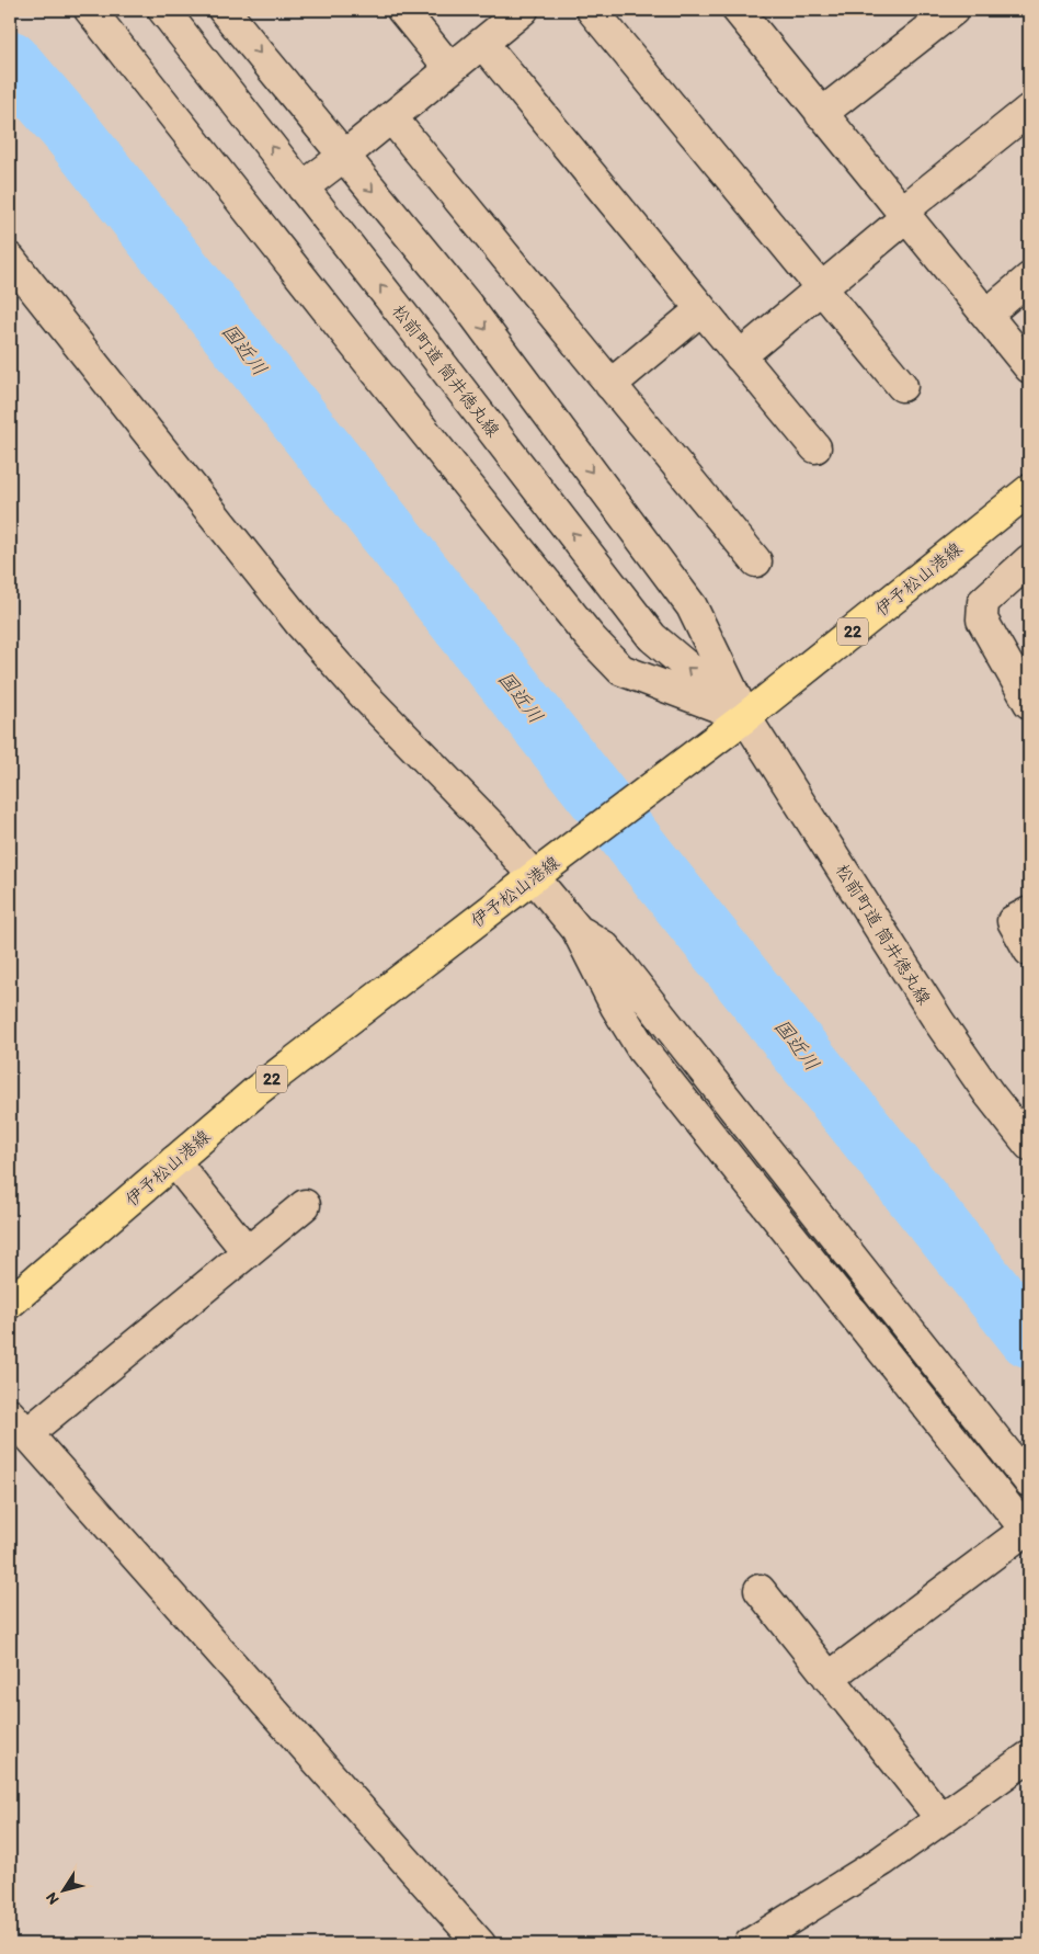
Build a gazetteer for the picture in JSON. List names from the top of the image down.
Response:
{
  "streets": {
    "main road": ["伊予松山港線", "22"],
    "street": ["松前町道 筒井徳丸線"]
  },
  "crossings": [
    ["松前町道 筒井徳丸線", "伊予松山港線"]
  ],
  "water": ["国近川"],
  "north": "bottom left"
}
